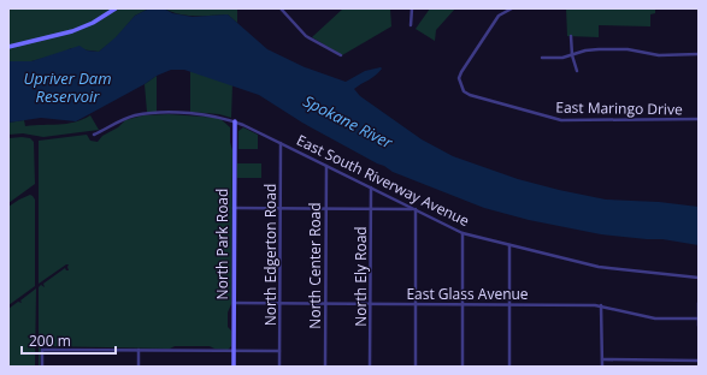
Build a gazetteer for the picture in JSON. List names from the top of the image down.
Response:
{
  "streets": {
    "street": [
      "East Maringo Drive",
      "East South Riverway Avenue",
      "North Park Road",
      "North Edgerton Road",
      "North Center Road",
      "North Ely Road",
      "East Glass Avenue"
    ]
  },
  "crossings": [
    ["East South Riverway Avenue", "North Park Road"],
    ["East South Riverway Avenue", "North Edgerton Road"],
    ["East South Riverway Avenue", "North Center Road"],
    ["East South Riverway Avenue", "North Ely Road"],
    ["North Park Road", "East Glass Avenue"],
    ["North Edgerton Road", "East Glass Avenue"],
    ["North Center Road", "East Glass Avenue"],
    ["North Ely Road", "East Glass Avenue"]
  ],
  "water": ["Upriver Dam Reservoir", "Spokane River"],
  "scale_bar": "200 m"
}
